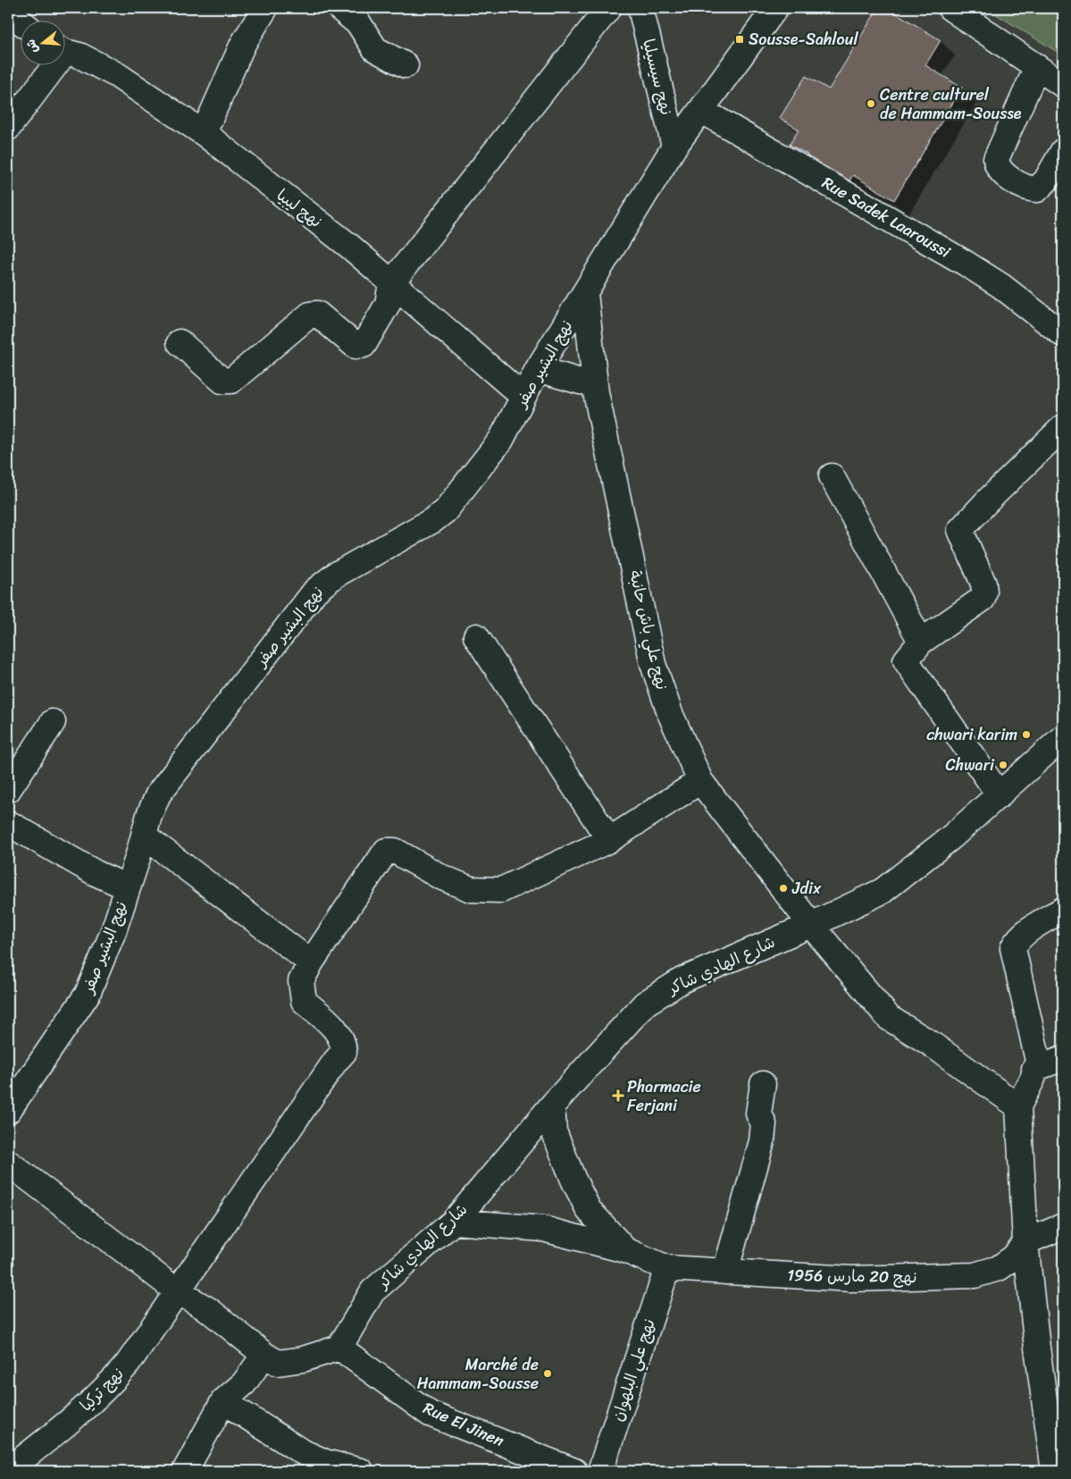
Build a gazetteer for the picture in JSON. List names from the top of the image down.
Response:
{
  "streets": {
    "street": [
      "نهج سيسيليا",
      "نهج ليبيا",
      "Rue Sadek Laaroussi",
      "نهج البشير صفر",
      "نهج علي باش حانبة",
      "شارع الهادي شاكر",
      "نهج 20 مارس 1956",
      "نهج علي البلهوان",
      "نهج تركيا",
      "Rue El Jinen"
    ]
  },
  "crossings": [
    ["نهج سيسيليا", "نهج البشير صفر"],
    ["نهج ليبيا", "نهج البشير صفر"],
    ["Rue Sadek Laaroussi", "نهج البشير صفر"],
    ["نهج البشير صفر", "نهج علي باش حانبة"],
    ["نهج علي باش حانبة", "شارع الهادي شاكر"],
    ["شارع الهادي شاكر", "نهج 20 مارس 1956"],
    ["شارع الهادي شاكر", "Rue El Jinen"],
    ["نهج 20 مارس 1956", "نهج علي البلهوان"]
  ],
  "places": {
    "transit": ["Sousse-Sahloul"],
    "other": [
      "Centre culturel de Hammam-Sousse",
      "chwari karim",
      "Chwari",
      "Jdix",
      "Marché de Hammam-Sousse"
    ],
    "health": ["Pharmacie Ferjani"]
  },
  "north": "left"
}
